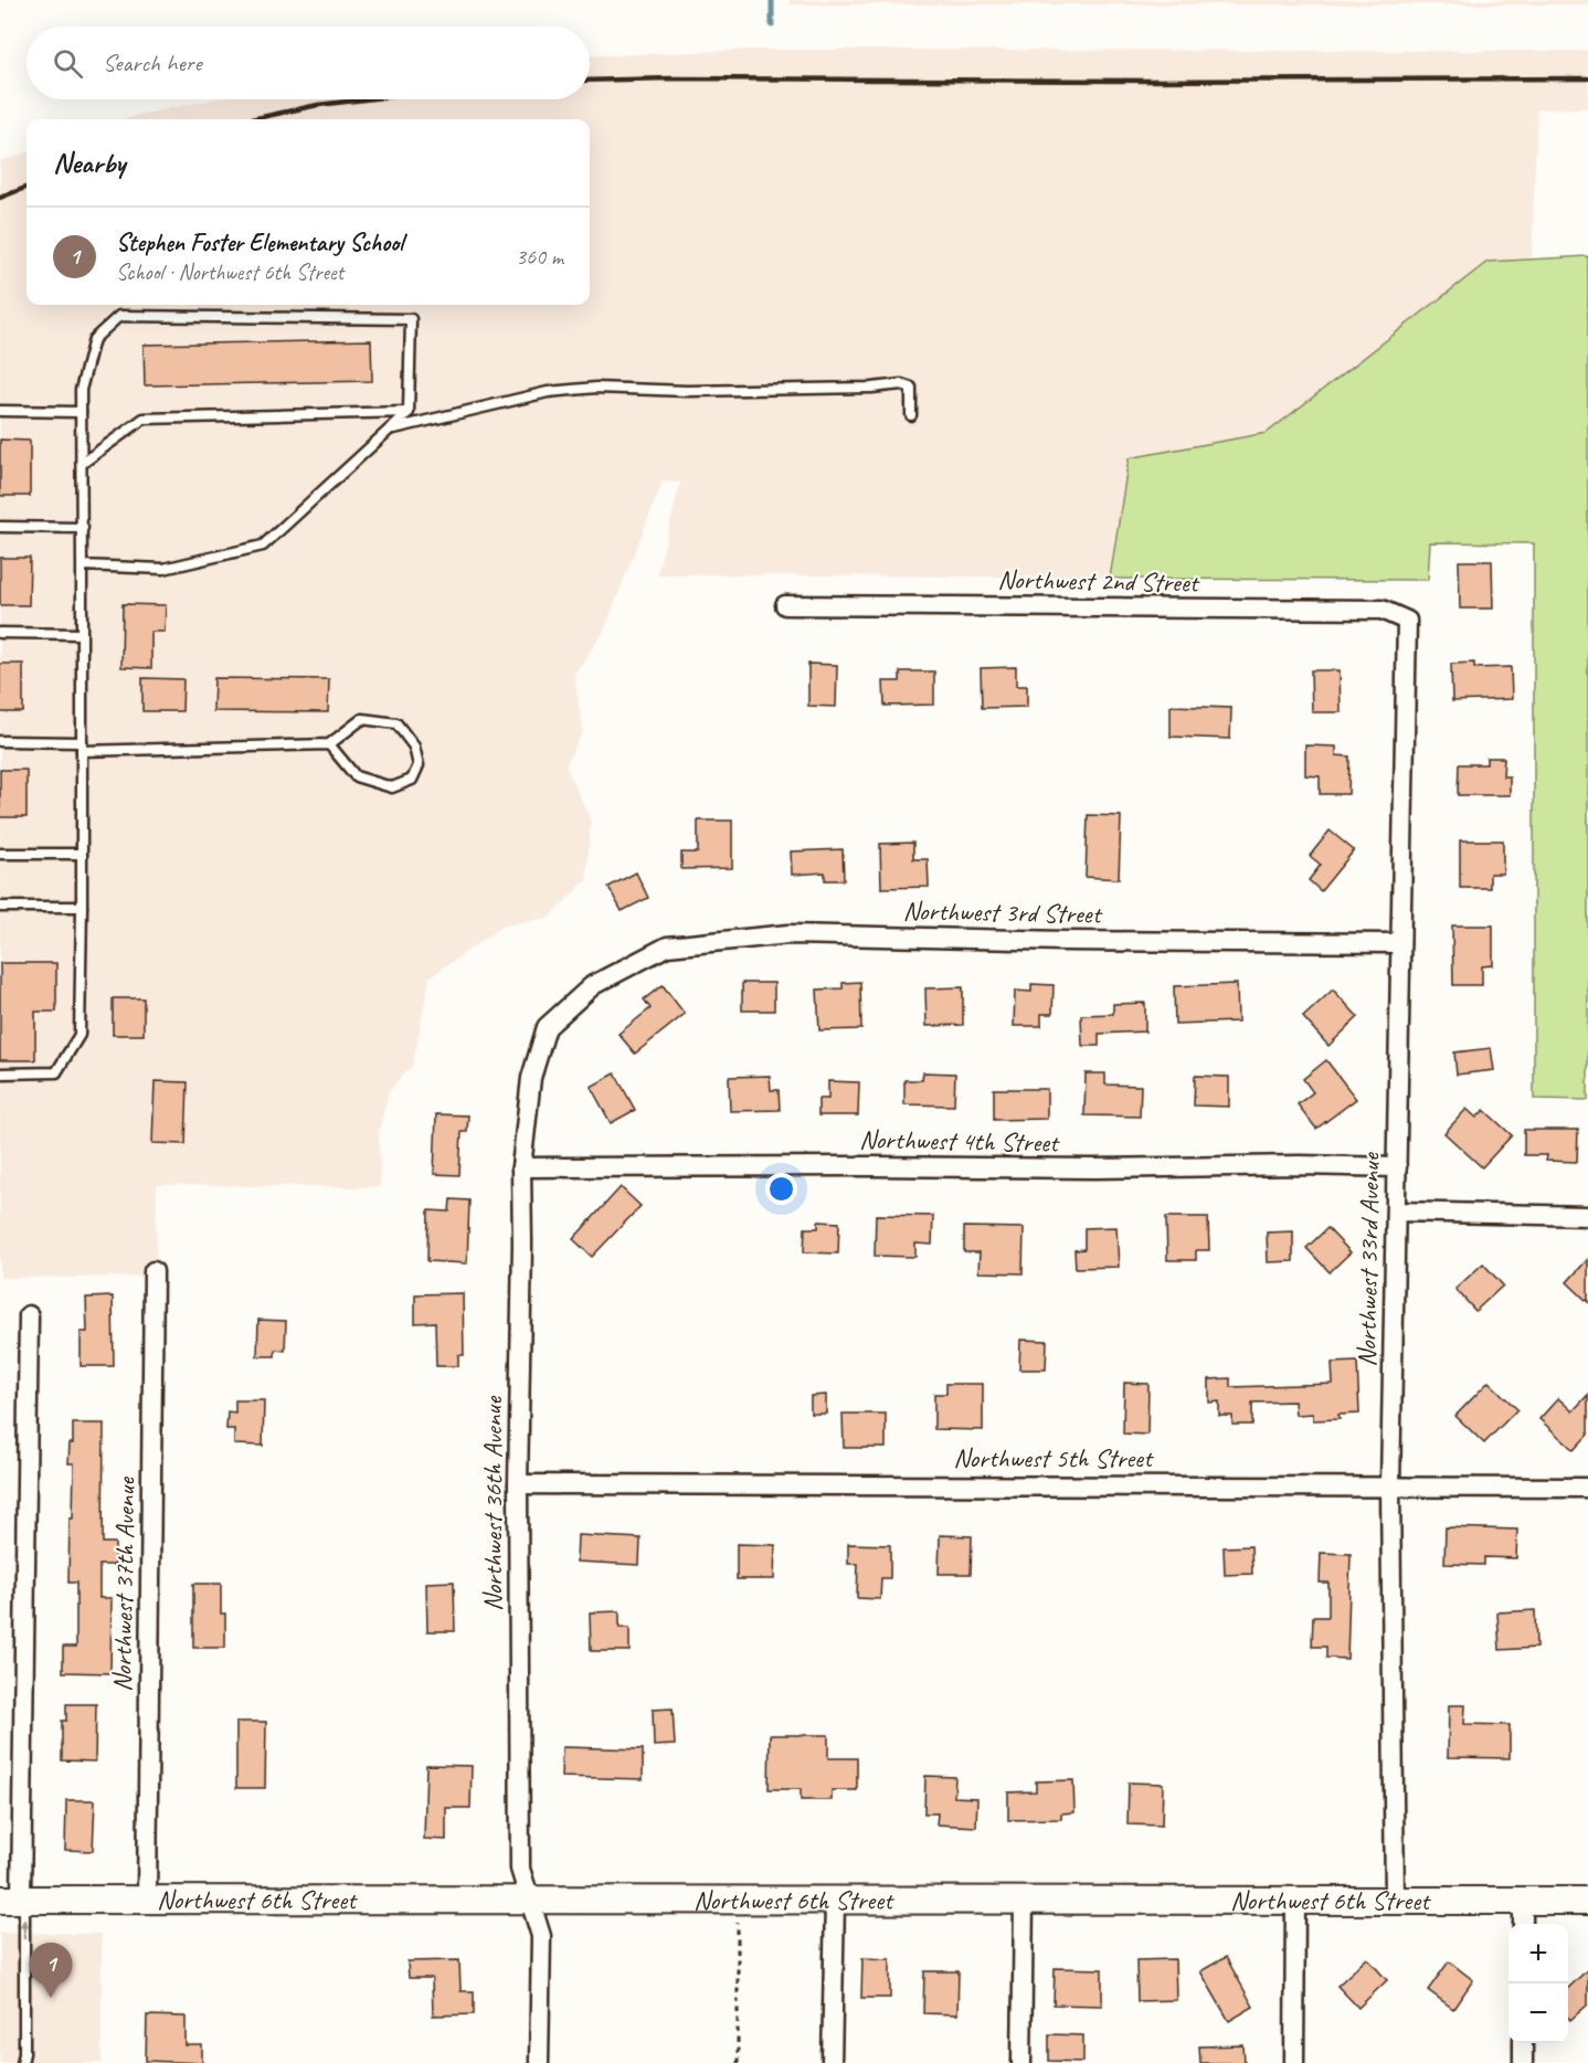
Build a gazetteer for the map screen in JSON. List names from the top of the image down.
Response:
{
  "streets": {
    "main road": ["Northwest 6th Street"],
    "street": [
      "Northwest 2nd Street",
      "Northwest 3rd Street",
      "Northwest 4th Street",
      "Northwest 33rd Avenue",
      "Northwest 5th Street",
      "Northwest 36th Avenue",
      "Northwest 37th Avenue"
    ]
  },
  "crossings": [
    ["Northwest 2nd Street", "Northwest 33rd Avenue"],
    ["Northwest 3rd Street", "Northwest 33rd Avenue"],
    ["Northwest 3rd Street", "Northwest 36th Avenue"],
    ["Northwest 4th Street", "Northwest 33rd Avenue"],
    ["Northwest 4th Street", "Northwest 36th Avenue"],
    ["Northwest 33rd Avenue", "Northwest 5th Street"],
    ["Northwest 33rd Avenue", "Northwest 6th Street"],
    ["Northwest 5th Street", "Northwest 36th Avenue"],
    ["Northwest 36th Avenue", "Northwest 6th Street"],
    ["Northwest 37th Avenue", "Northwest 6th Street"]
  ],
  "page": {
    "search": "Search here",
    "heading": "Nearby",
    "list": [
      {
        "mark": "1",
        "name": "Stephen Foster Elementary School",
        "note": "School · Northwest 6th Street",
        "value": "360 m"
      }
    ],
    "map_buttons": ["+", "−"],
    "pins": "1"
  }
}
